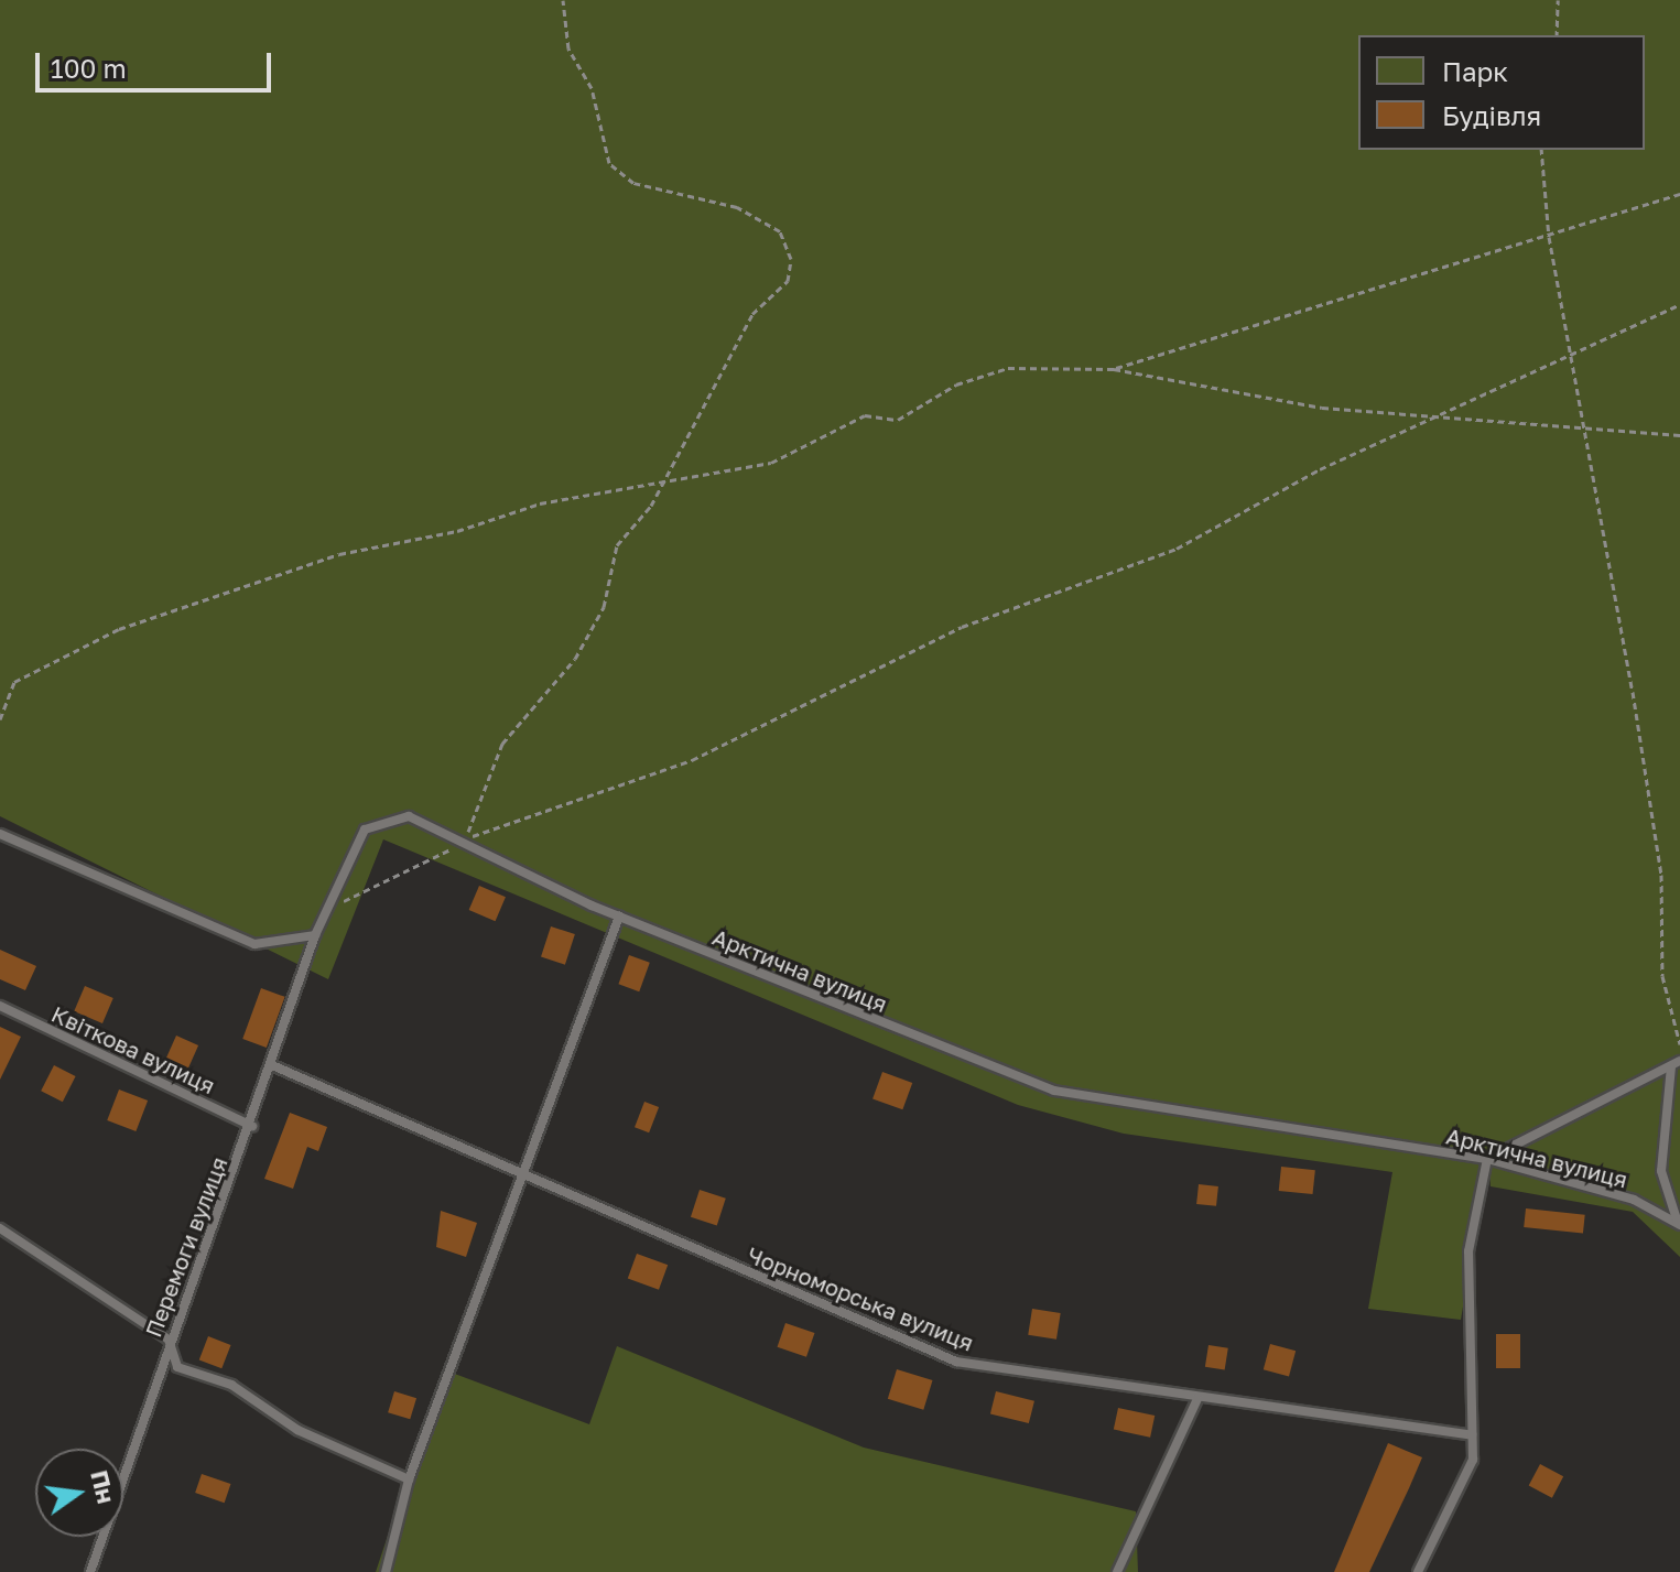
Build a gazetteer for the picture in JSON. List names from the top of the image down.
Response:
{
  "streets": {
    "lane": [
      "Арктична вулиця",
      "Квіткова вулиця",
      "Перемоги вулиця",
      "Чорноморська вулиця"
    ]
  },
  "crossings": [
    ["Арктична вулиця", "Перемоги вулиця"],
    ["Квіткова вулиця", "Перемоги вулиця"],
    ["Перемоги вулиця", "Чорноморська вулиця"]
  ],
  "legend": ["Парк", "Будівля"],
  "scale_bar": "100 m",
  "north": "right"
}
